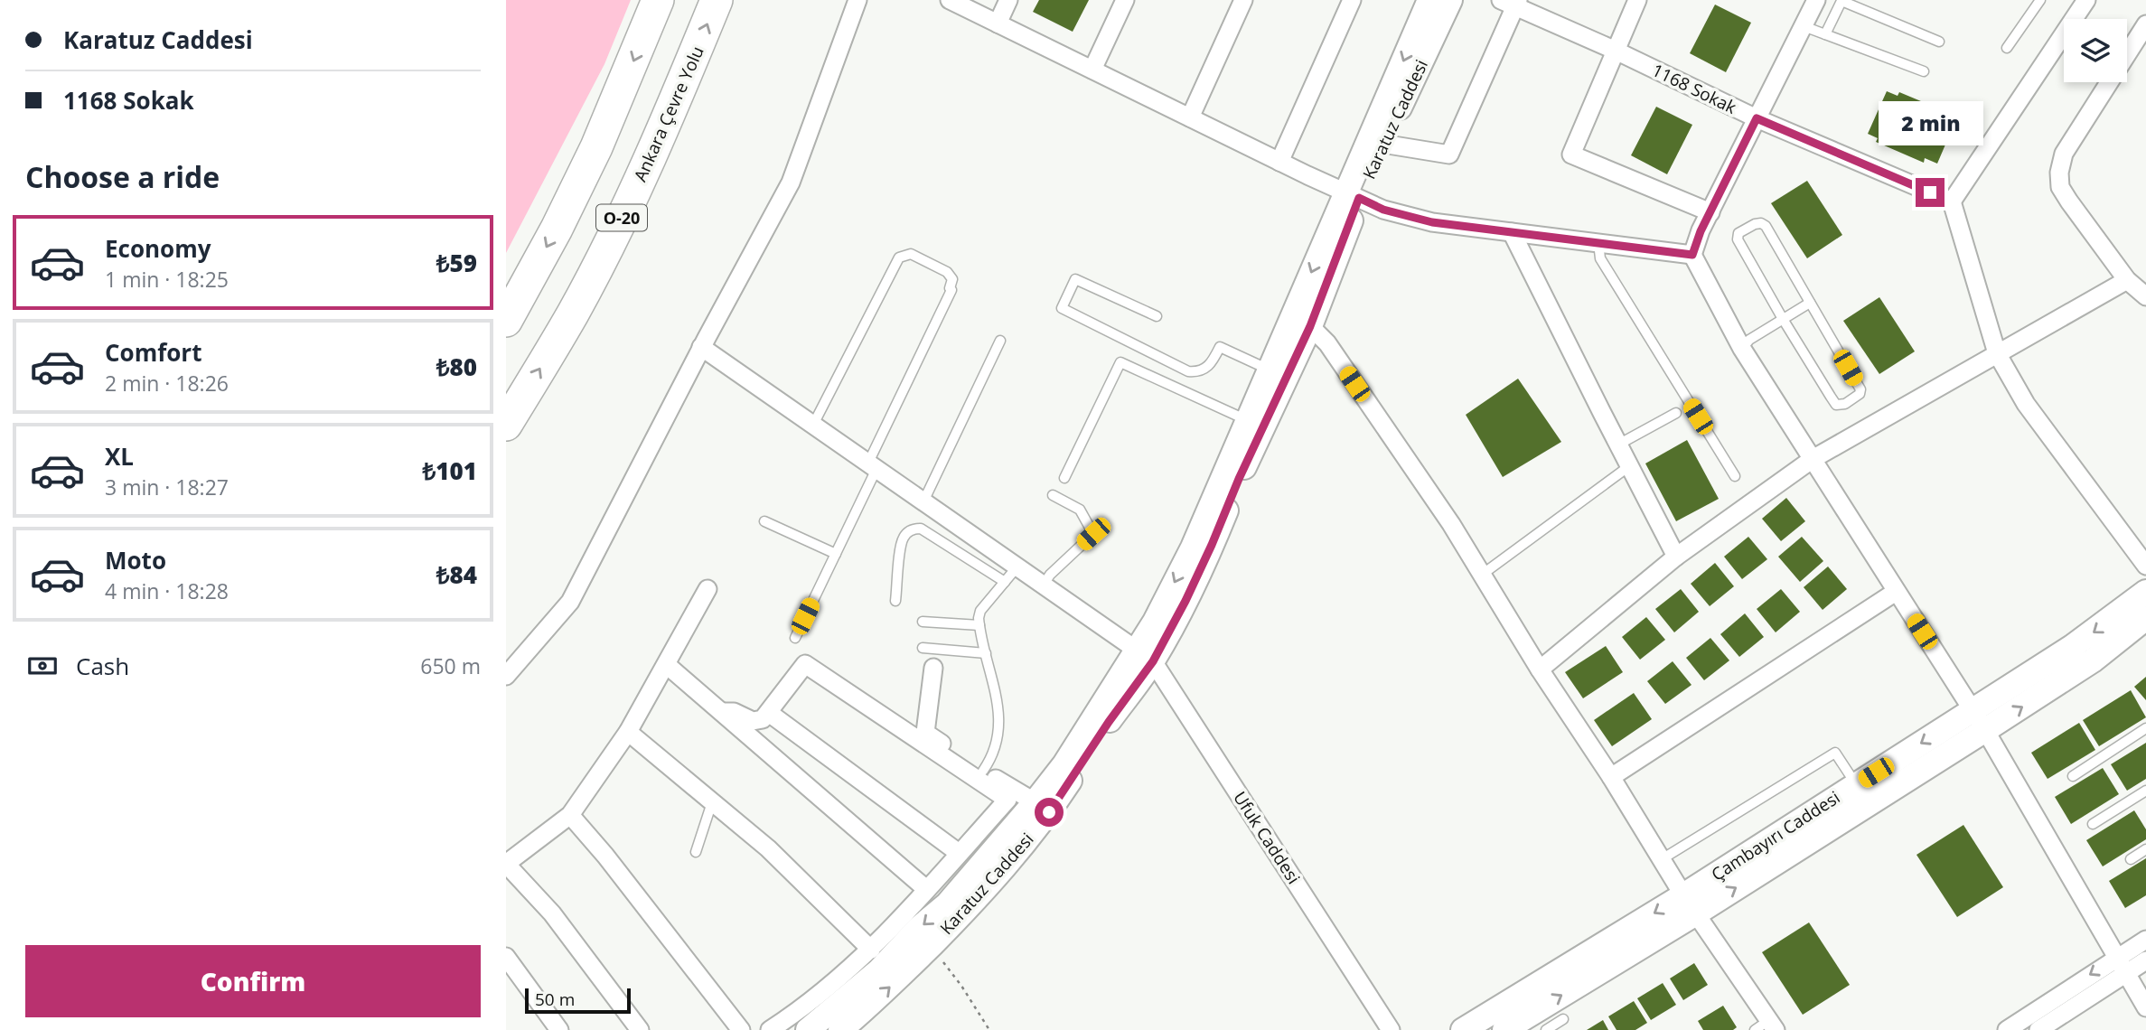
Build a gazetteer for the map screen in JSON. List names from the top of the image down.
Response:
{
  "streets": {
    "highway": ["Ankara Çevre Yolu", "O-20"],
    "street": [
      "1168 Sokak",
      "Karatuz Caddesi",
      "Çambayırı Caddesi",
      "Ufuk Caddesi"
    ]
  },
  "crossings": [
    ["Karatuz Caddesi", "Ufuk Caddesi"]
  ],
  "scale_bar": "50 m",
  "page": {
    "banner": ["Karatuz Caddesi", "1168 Sokak"],
    "bubble": "2 min",
    "heading": "Choose a ride",
    "list": [
      {
        "name": "Economy",
        "note": "1 min · 18:25",
        "value": "₺59"
      },
      {
        "name": "Comfort",
        "note": "2 min · 18:26",
        "value": "₺80"
      },
      {
        "name": "XL",
        "note": "3 min · 18:27",
        "value": "₺101"
      },
      {
        "name": "Moto",
        "note": "4 min · 18:28",
        "value": "₺84"
      }
    ],
    "pay": ["Cash", "650 m"],
    "buttons": "Confirm",
    "scale": "50 m"
  }
}
